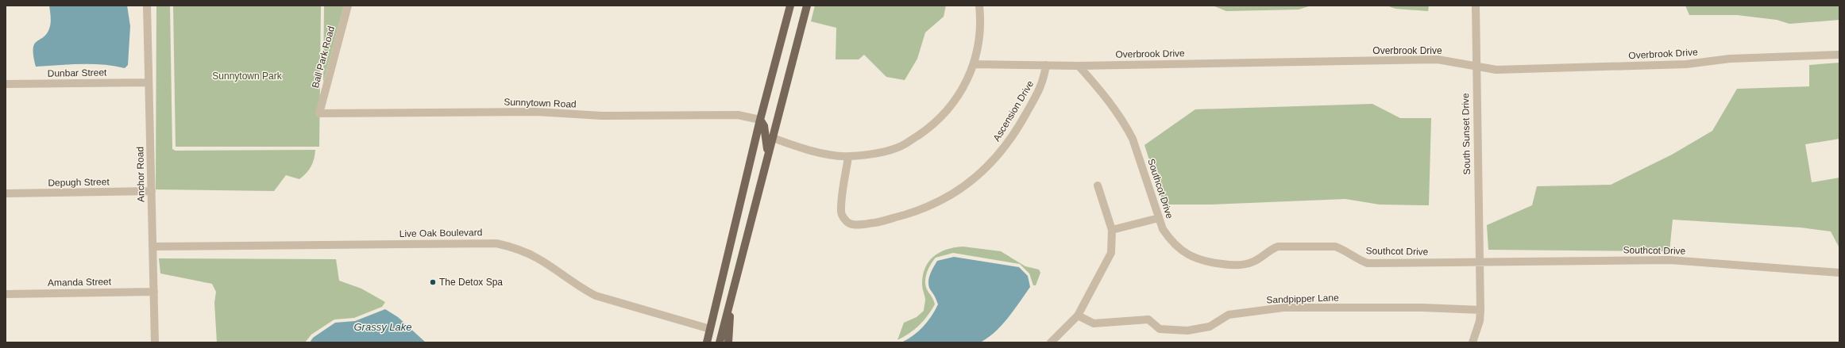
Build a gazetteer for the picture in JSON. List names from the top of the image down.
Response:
{
  "streets": {
    "street": [
      "Overbrook Drive",
      "Ball Park Road",
      "Dunbar Street",
      "Sunnytown Road",
      "Ascension Drive",
      "South Sunset Drive",
      "Anchor Road",
      "Depugh Street",
      "Southcot Drive",
      "Live Oak Boulevard",
      "Amanda Street",
      "Sandpipper Lane"
    ]
  },
  "crossings": [
    ["Overbrook Drive", "Ascension Drive"],
    ["Overbrook Drive", "South Sunset Drive"],
    ["Overbrook Drive", "Southcot Drive"],
    ["Ball Park Road", "Sunnytown Road"],
    ["Dunbar Street", "Anchor Road"],
    ["South Sunset Drive", "Southcot Drive"],
    ["South Sunset Drive", "Sandpipper Lane"],
    ["Anchor Road", "Depugh Street"],
    ["Anchor Road", "Live Oak Boulevard"],
    ["Anchor Road", "Amanda Street"]
  ],
  "water": ["Grassy Lake"],
  "parks": ["Sunnytown Park"],
  "places": ["The Detox Spa"]
}
